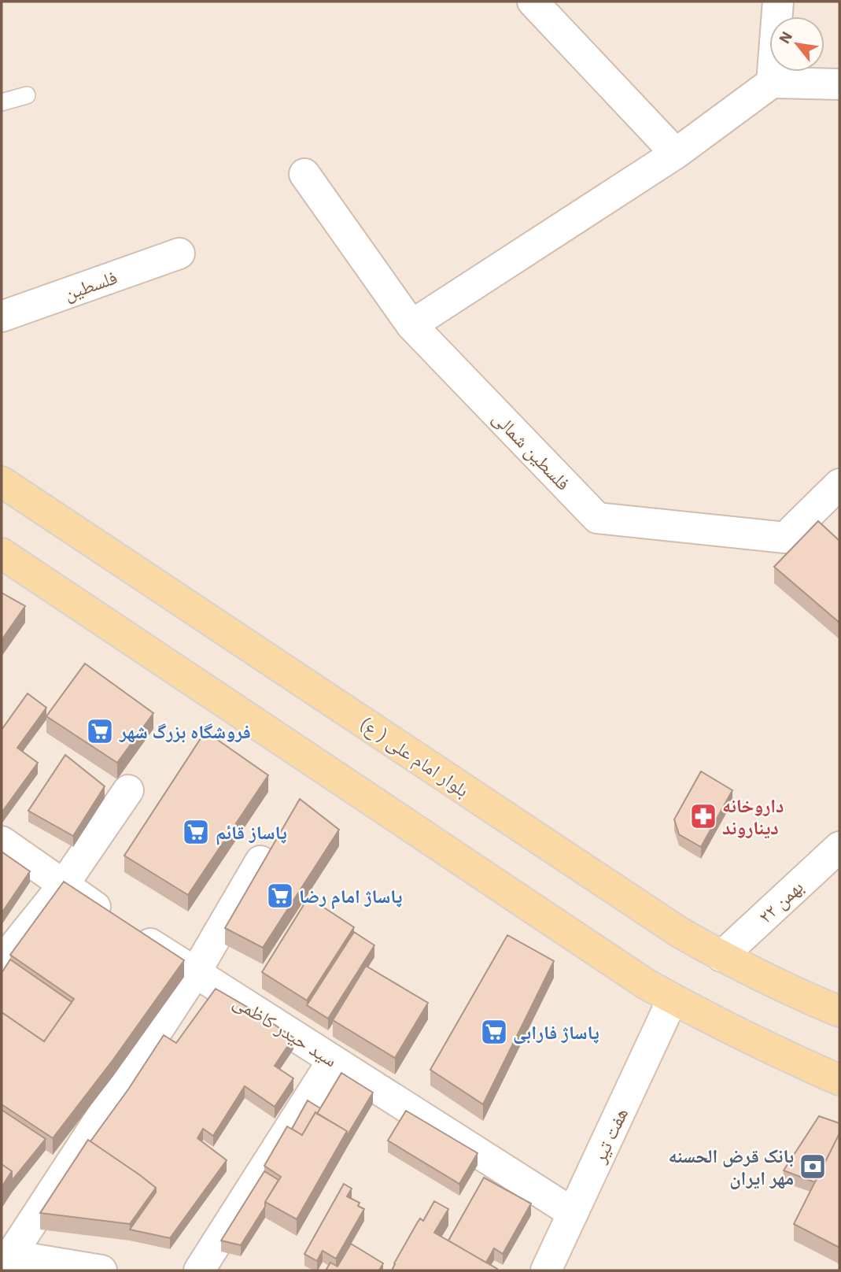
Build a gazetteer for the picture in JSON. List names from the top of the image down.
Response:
{
  "streets": {
    "main road": ["بلوار امام علی ( ع)"],
    "street": [
      "فلسطین",
      "فلسطین شمالی",
      "۲۲ بهمن",
      "سید حیدر کاظمی",
      "هفت تیر"
    ]
  },
  "crossings": [
    ["بلوار امام علی ( ع)", "۲۲ بهمن"],
    ["سید حیدر کاظمی", "هفت تیر"]
  ],
  "places": {
    "supermarket": [
      "فروشگاه بزرگ شهر",
      "پاساز قائم",
      "پاساژ امام رضا",
      "پاساژ فارابی"
    ],
    "pharmacy": ["داروخانه دیناروند"],
    "bank": ["بانک قرض الحسنه مهر ایران"]
  },
  "north": "top left"
}
